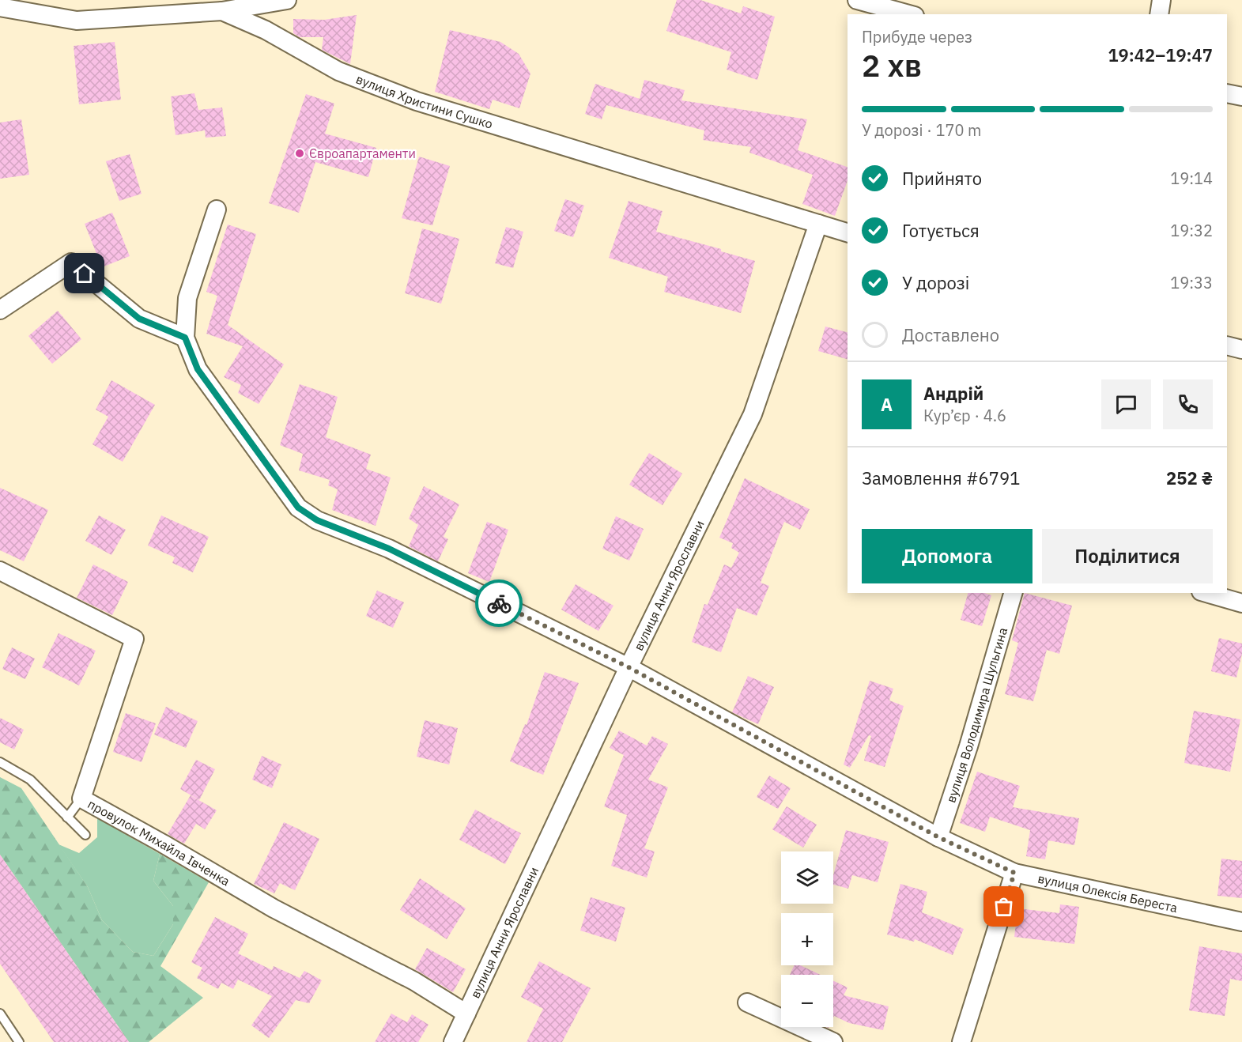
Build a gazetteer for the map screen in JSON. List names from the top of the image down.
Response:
{
  "streets": {
    "street": [
      "вулиця Христини Сушко",
      "вулиця Анни Ярославни",
      "вулиця Володимира Шульгина",
      "провулок Михайла Івченка",
      "вулиця Олексія Береста"
    ]
  },
  "crossings": [
    ["вулиця Христини Сушко", "вулиця Анни Ярославни"],
    ["вулиця Анни Ярославни", "провулок Михайла Івченка"],
    ["вулиця Анни Ярославни", "вулиця Олексія Береста"],
    ["вулиця Володимира Шульгина", "вулиця Олексія Береста"]
  ],
  "places": ["Євроапартаменти"],
  "page": {
    "heading": ["2 хв", "Прибуде через", "19:42–19:47"],
    "panel": [
      "Андрій",
      "Кур’єр · 4.6",
      "Замовлення #6791",
      "252 ₴"
    ],
    "bar": "У дорозі · 170 m",
    "list": [
      ["Прийнято", "19:14"],
      ["Готується", "19:32"],
      ["У дорозі", "19:33"],
      "Доставлено"
    ],
    "round": "А",
    "buttons": ["Допомога", "Поділитися"],
    "map_buttons": ["+", "−"]
  }
}
